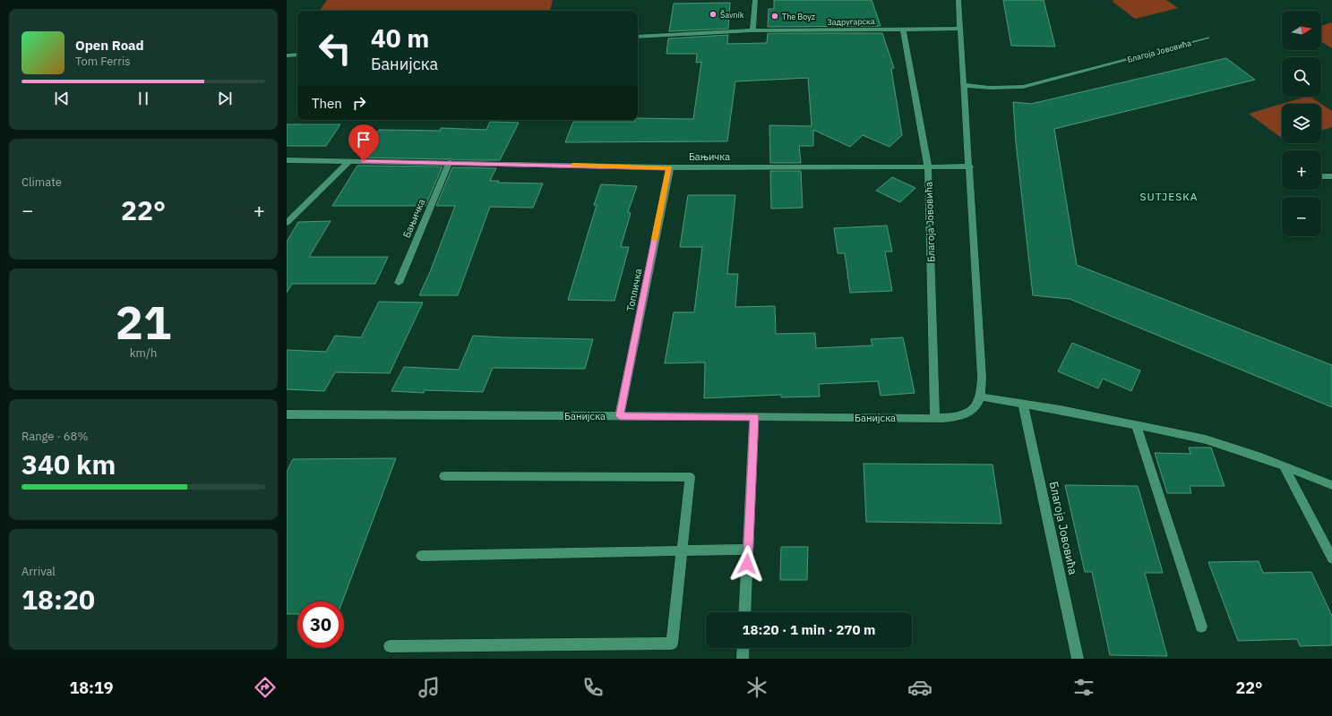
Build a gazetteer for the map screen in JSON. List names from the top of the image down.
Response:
{
  "streets": {
    "street": [
      "Задругарска",
      "Благоја Јововића",
      "Бањичка",
      "Топличка",
      "Банијска"
    ]
  },
  "crossings": [
    ["Задругарска", "Благоја Јововића"],
    ["Благоја Јововића", "Бањичка"],
    ["Благоја Јововића", "Банијска"],
    ["Бањичка", "Топличка"],
    ["Топличка", "Банијска"]
  ],
  "districts": ["SUTJESKA"],
  "places": ["Šavnik", "The Boyz"],
  "north": "right",
  "page": {
    "map_buttons": ["+", "−"],
    "turn": ["40 m", "Банијска"],
    "song": ["Open Road", "Tom Ferris"],
    "then": "Then",
    "tile": [
      "Climate",
      ["21", "km/h"],
      ["Range · 68%", "340 km"],
      ["Arrival", "18:20"]
    ],
    "heat": ["−", "22°", "+"],
    "limit": "30",
    "trip": "18:20 · 1 min · 270 m",
    "tabs": ["18:19", "22°"]
  }
}
